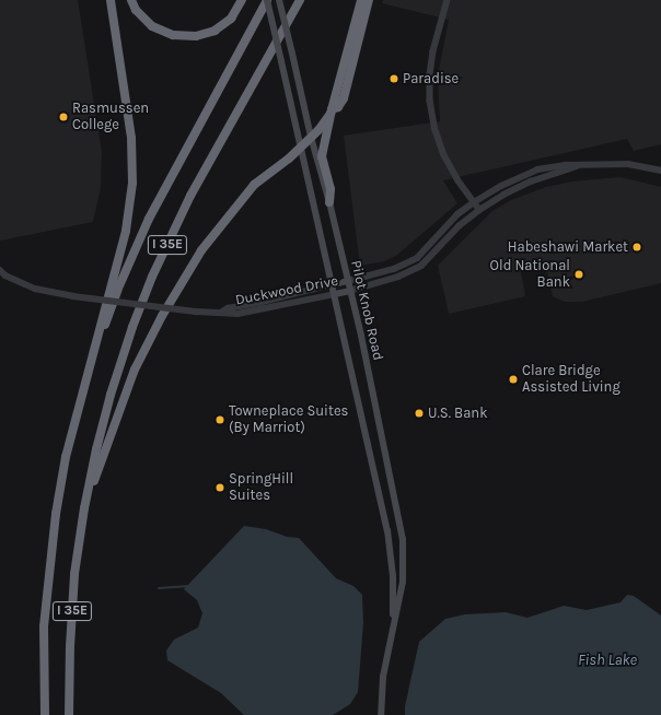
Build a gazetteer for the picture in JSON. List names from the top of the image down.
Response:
{
  "streets": {
    "highway": ["I 35E"],
    "main road": ["Duckwood Drive", "Pilot Knob Road"]
  },
  "crossings": [
    ["I 35E", "Pilot Knob Road"],
    ["Duckwood Drive", "Pilot Knob Road"]
  ],
  "water": ["Fish Lake"],
  "places": [
    "Paradise",
    "Rasmussen College",
    "Habeshawi Market",
    "Old National Bank",
    "Clare Bridge Assisted Living",
    "U.S. Bank",
    "Towneplace Suites (By Marriot)",
    "SpringHill Suites"
  ]
}
